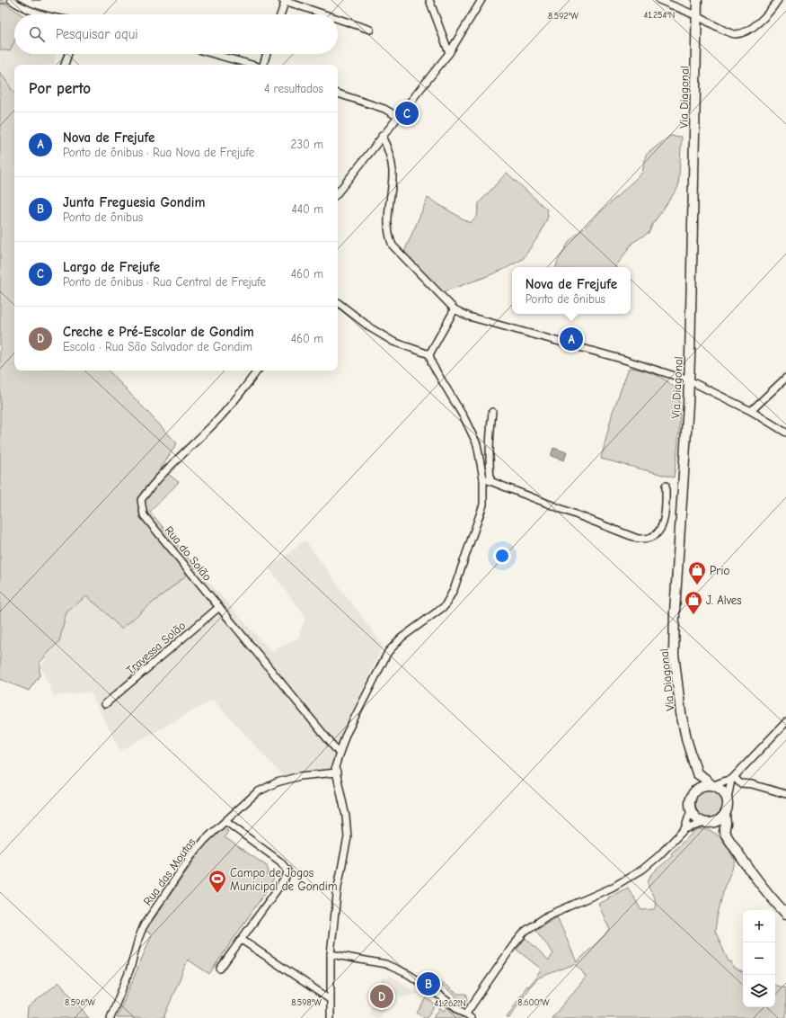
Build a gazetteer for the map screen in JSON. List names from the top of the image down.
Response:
{
  "streets": {
    "main road": ["Via Diagonal"],
    "street": ["Rua do Solão", "Travessa Solão", "Rua das Moutas"]
  },
  "crossings": [
    ["Rua do Solão", "Travessa Solão"]
  ],
  "places": {
    "shop": ["Prio", "J. Alves"],
    "sports": ["Campo de Jogos Municipal de Gondim"]
  },
  "page": {
    "search": "Pesquisar aqui",
    "heading": ["Por perto", "4 resultados"],
    "pins": [
      "C",
      "A",
      "B",
      "D"
    ],
    "list": [
      {
        "mark": "A",
        "name": "Nova de Frejufe",
        "note": "Ponto de ônibus · Rua Nova de Frejufe",
        "value": "230 m"
      },
      {
        "mark": "B",
        "name": "Junta Freguesia Gondim",
        "note": "Ponto de ônibus",
        "value": "440 m"
      },
      {
        "mark": "C",
        "name": "Largo de Frejufe",
        "note": "Ponto de ônibus · Rua Central de Frejufe",
        "value": "460 m"
      },
      {
        "mark": "D",
        "name": "Creche e Pré-Escolar de Gondim",
        "note": "Escola · Rua São Salvador de Gondim",
        "value": "460 m"
      }
    ],
    "popup": ["Nova de Frejufe", "Ponto de ônibus"],
    "map_buttons": ["+", "−"]
  },
  "coordinates": [
    "41.254°N",
    "8.592°W",
    "8.596°W",
    "8.598°W",
    "8.600°W",
    "41.262°N"
  ]
}
